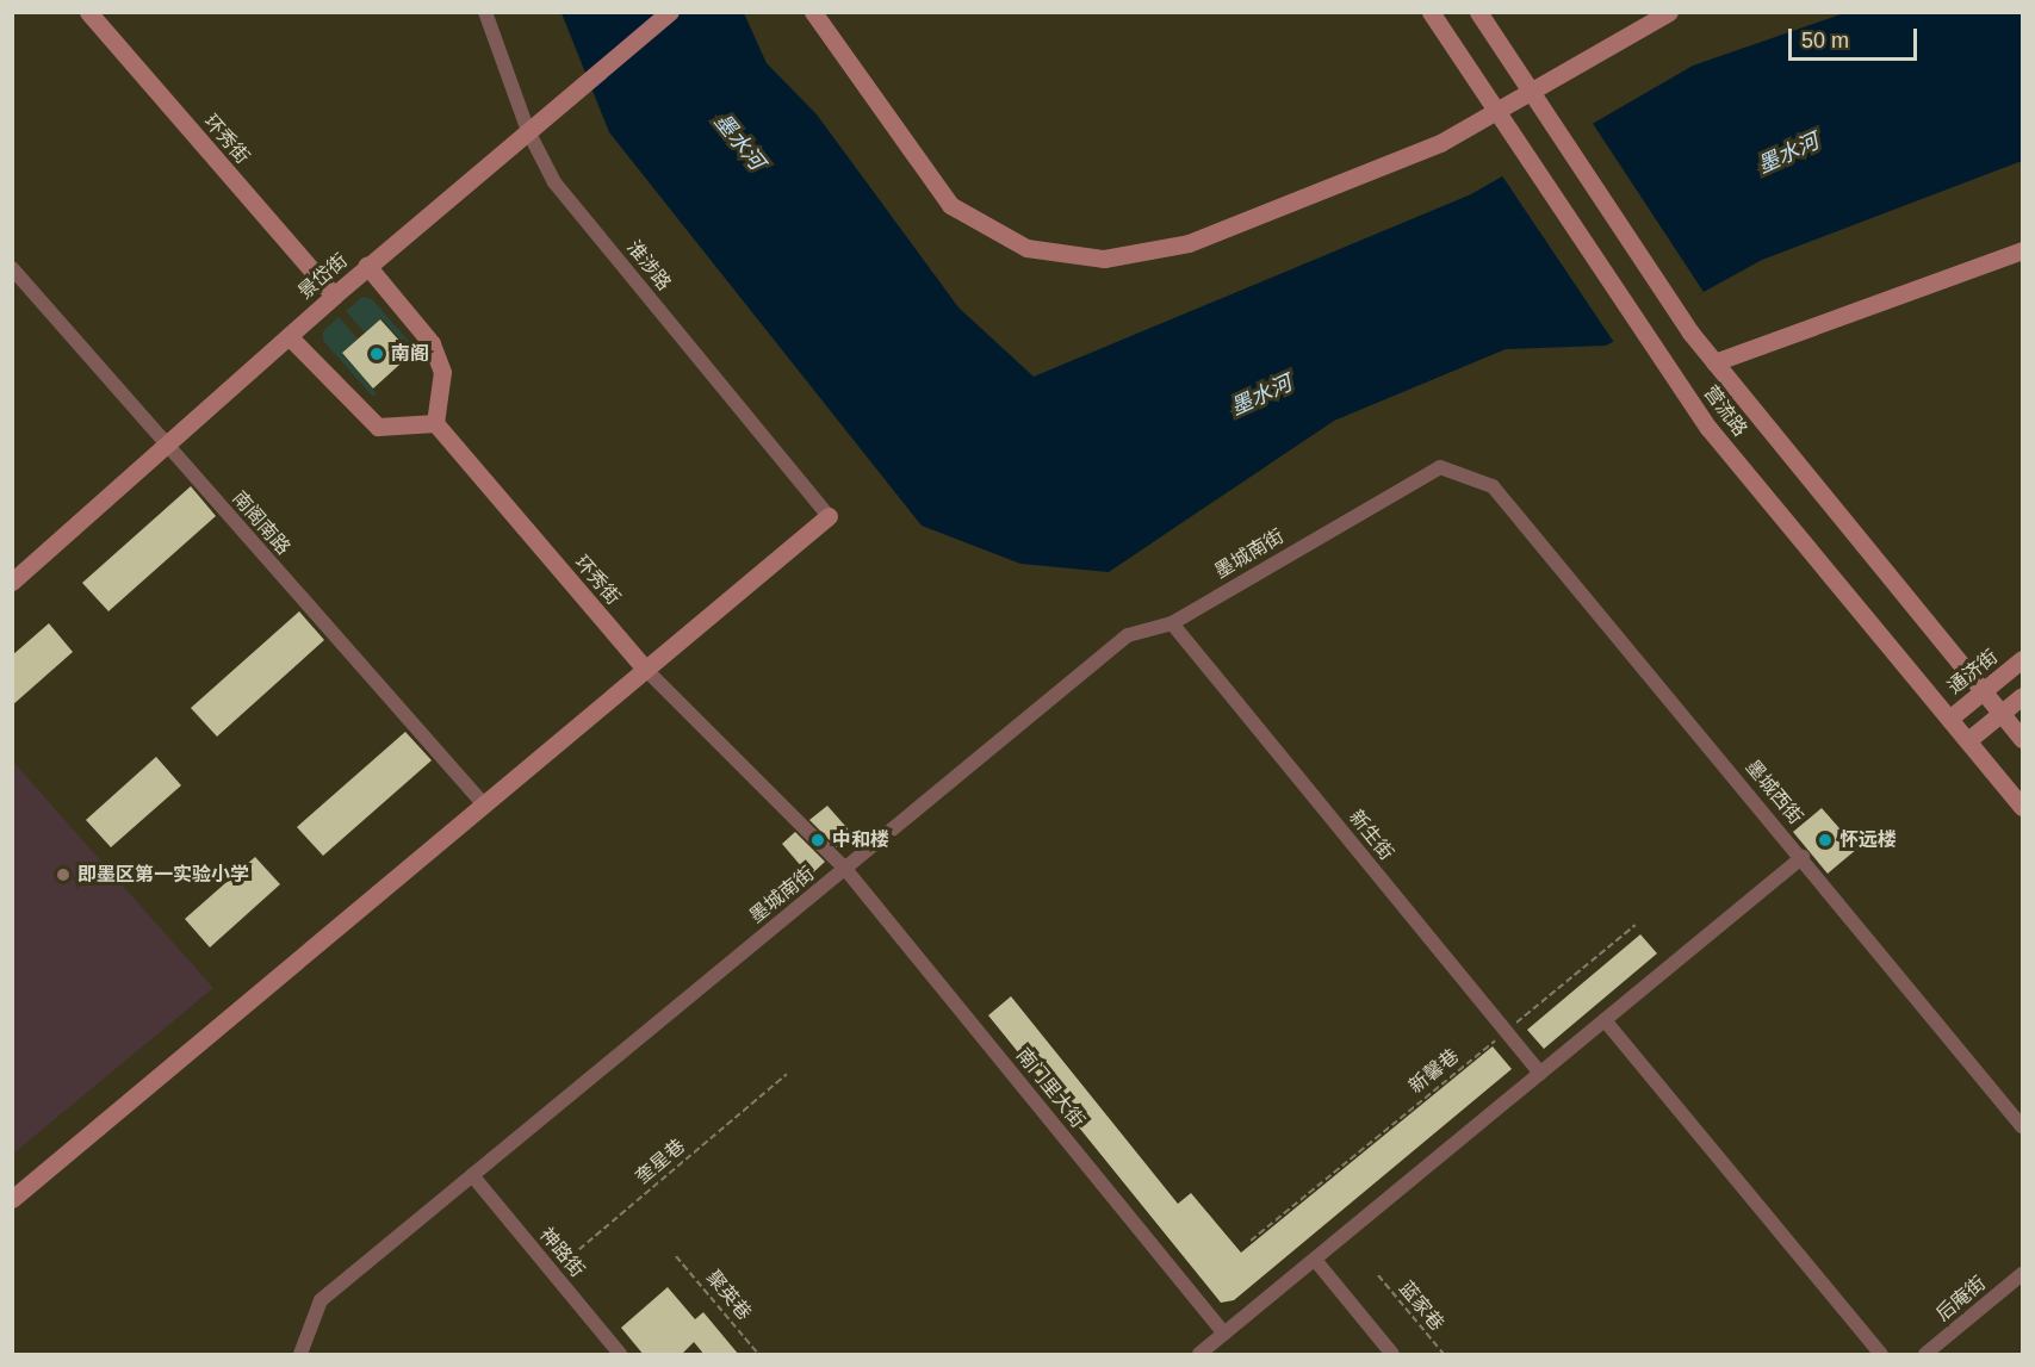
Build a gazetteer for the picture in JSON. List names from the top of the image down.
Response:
{
  "streets": {
    "street": [
      "环秀街",
      "淮涉路",
      "景岱街",
      "营流路",
      "南阁南路",
      "墨城南街",
      "通济街",
      "墨城西街",
      "新生街",
      "南门里大街",
      "神路街",
      "后庵街"
    ],
    "path": [
      "新馨巷",
      "奎星巷",
      "聚英巷",
      "蓝家巷"
    ]
  },
  "crossings": [
    ["环秀街", "景岱街"],
    ["环秀街", "南门里大街"],
    ["淮涉路", "景岱街"],
    ["景岱街", "南阁南路"],
    ["营流路", "通济街"],
    ["墨城南街", "墨城西街"],
    ["墨城南街", "新生街"],
    ["墨城南街", "南门里大街"],
    ["墨城南街", "神路街"],
    ["新生街", "新馨巷"],
    ["奎星巷", "神路街"]
  ],
  "water": ["墨水河"],
  "places": [
    "南阁",
    "中和楼",
    "怀远楼",
    "即墨区第一实验小学"
  ],
  "scale_bar": "50 m"
}
